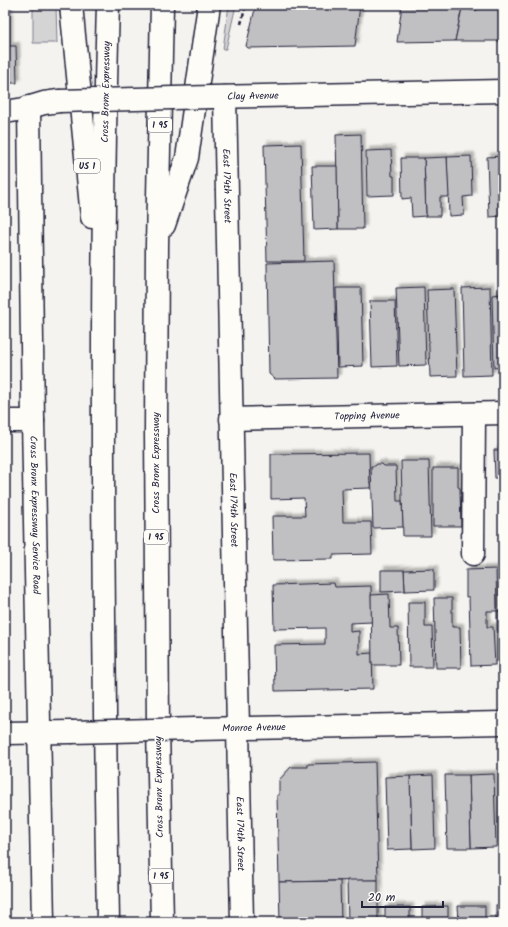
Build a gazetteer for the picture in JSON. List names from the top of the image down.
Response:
{
  "streets": {
    "main road": [
      "Cross Bronx Expressway",
      "Clay Avenue",
      "I 95",
      "US 1",
      "East 174th Street",
      "Topping Avenue",
      "Cross Bronx Expressway Service Road",
      "Monroe Avenue"
    ]
  },
  "crossings": [
    ["Cross Bronx Expressway", "US 1"],
    ["Clay Avenue", "East 174th Street"],
    ["Clay Avenue", "Cross Bronx Expressway Service Road"],
    ["East 174th Street", "Topping Avenue"],
    ["East 174th Street", "Monroe Avenue"],
    ["Cross Bronx Expressway Service Road", "Monroe Avenue"]
  ],
  "scale_bar": "20 m"
}
